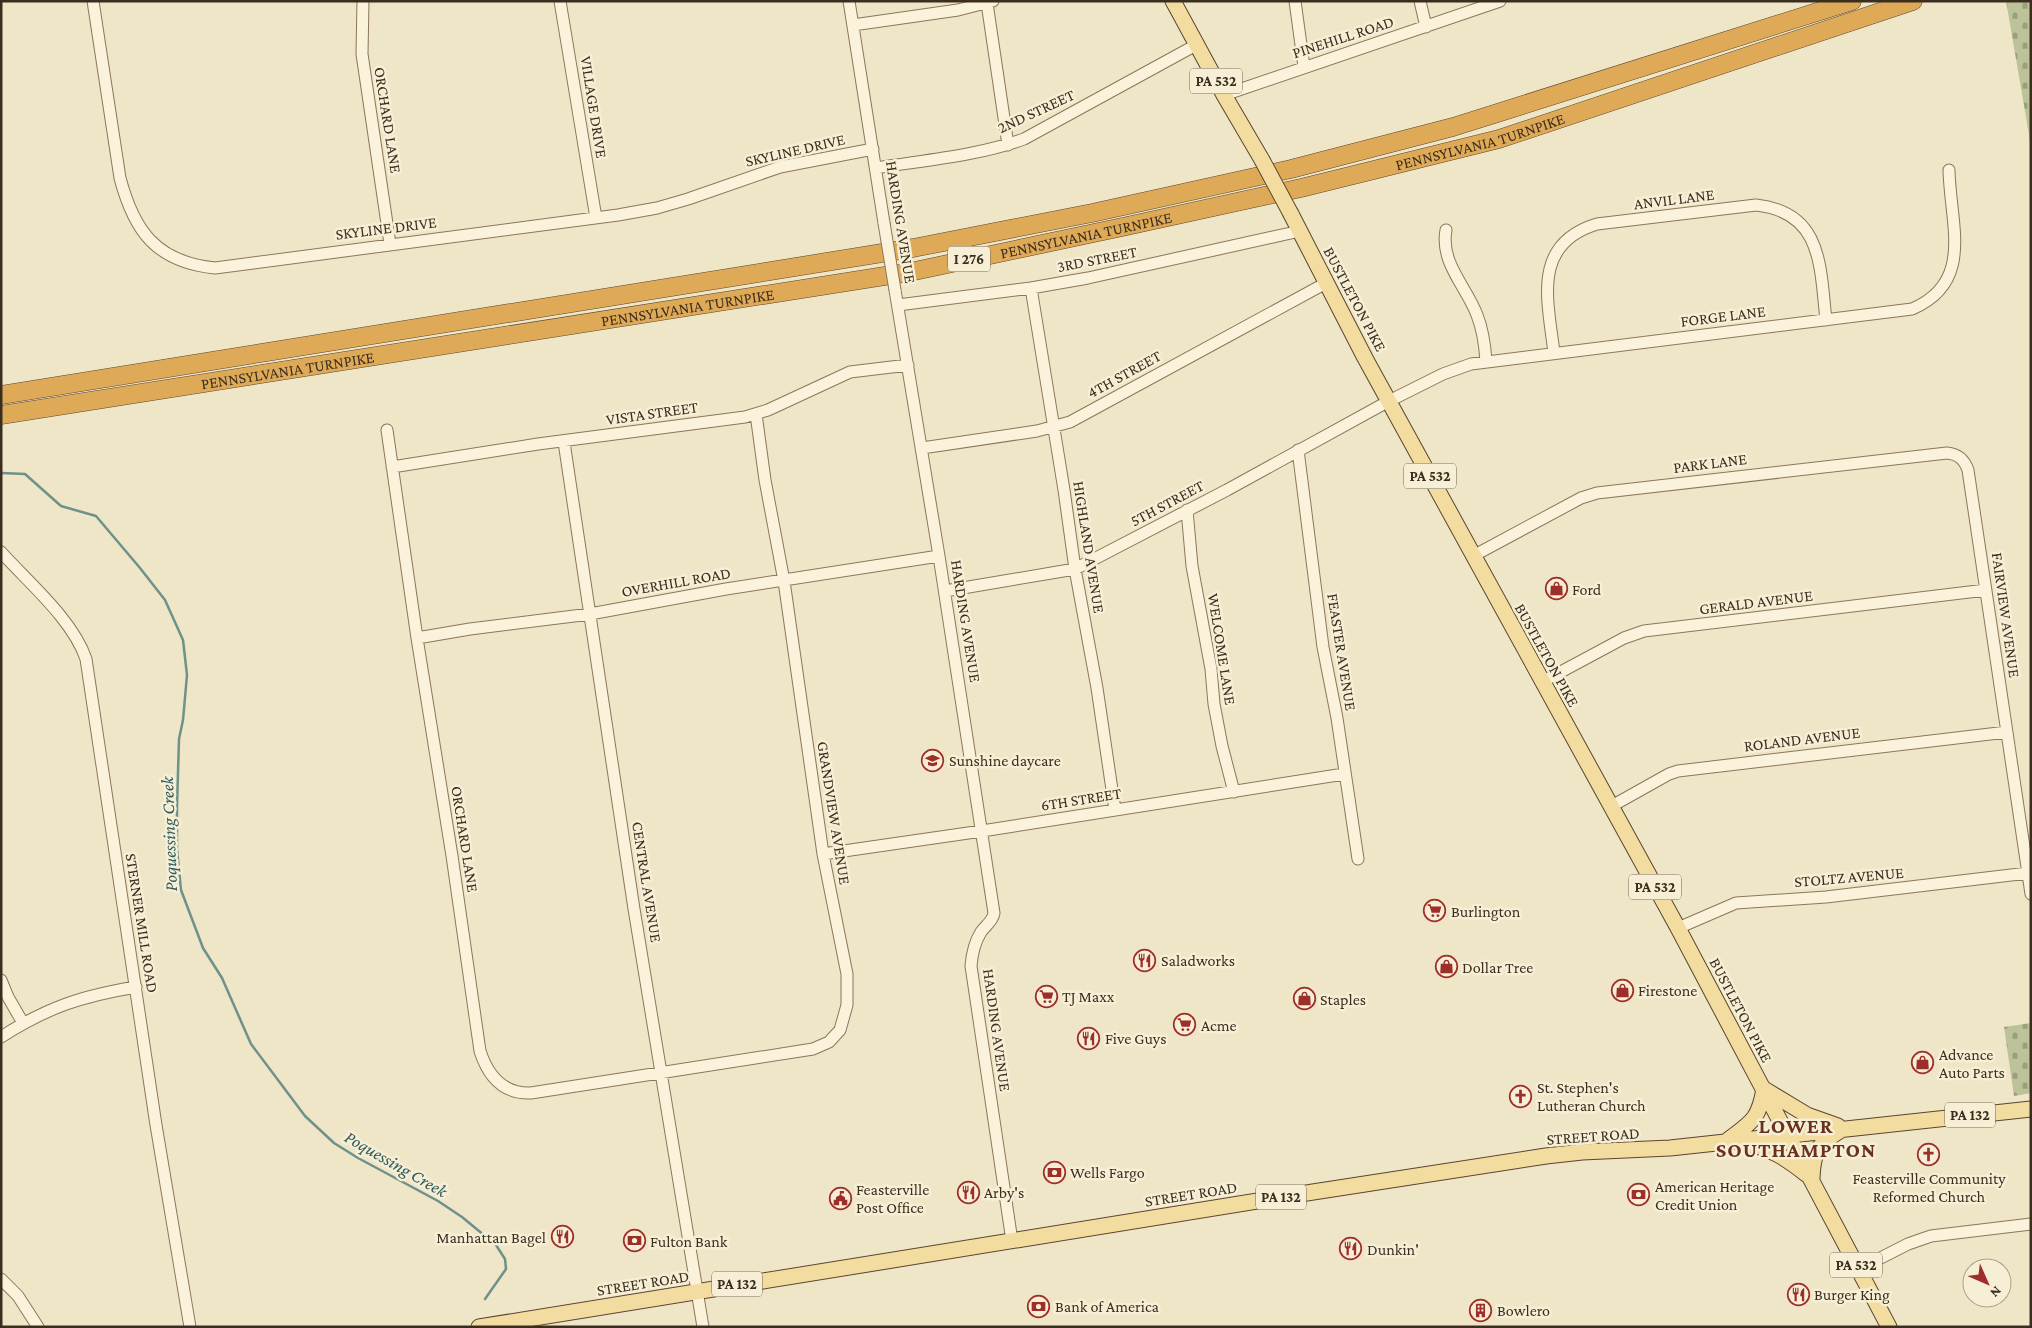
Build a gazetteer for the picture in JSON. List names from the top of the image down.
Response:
{
  "streets": {
    "highway": ["PENNSYLVANIA TURNPIKE", "I 276"],
    "main road": [
      "PA 532",
      "BUSTLETON PIKE",
      "PA 132",
      "STREET ROAD"
    ],
    "street": [
      "PINEHILL ROAD",
      "VILLAGE DRIVE",
      "2ND STREET",
      "ORCHARD LANE",
      "SKYLINE DRIVE",
      "ANVIL LANE",
      "HARDING AVENUE",
      "3RD STREET",
      "FORGE LANE",
      "4TH STREET",
      "VISTA STREET",
      "PARK LANE",
      "5TH STREET",
      "HIGHLAND AVENUE",
      "OVERHILL ROAD",
      "GERALD AVENUE",
      "FAIRVIEW AVENUE",
      "WELCOME LANE",
      "FEASTER AVENUE",
      "ROLAND AVENUE",
      "6TH STREET",
      "GRANDVIEW AVENUE",
      "STOLTZ AVENUE",
      "CENTRAL AVENUE",
      "STERNER MILL ROAD"
    ]
  },
  "crossings": [
    ["PINEHILL ROAD", "BUSTLETON PIKE"],
    ["VILLAGE DRIVE", "SKYLINE DRIVE"],
    ["2ND STREET", "HARDING AVENUE"],
    ["2ND STREET", "BUSTLETON PIKE"],
    ["ORCHARD LANE", "SKYLINE DRIVE"],
    ["ORCHARD LANE", "VISTA STREET"],
    ["ORCHARD LANE", "OVERHILL ROAD"],
    ["ORCHARD LANE", "GRANDVIEW AVENUE"],
    ["ORCHARD LANE", "CENTRAL AVENUE"],
    ["SKYLINE DRIVE", "HARDING AVENUE"],
    ["ANVIL LANE", "FORGE LANE"],
    ["HARDING AVENUE", "3RD STREET"],
    ["HARDING AVENUE", "4TH STREET"],
    ["HARDING AVENUE", "VISTA STREET"],
    ["HARDING AVENUE", "5TH STREET"],
    ["HARDING AVENUE", "OVERHILL ROAD"],
    ["HARDING AVENUE", "6TH STREET"],
    ["HARDING AVENUE", "STREET ROAD"],
    ["3RD STREET", "BUSTLETON PIKE"],
    ["3RD STREET", "HIGHLAND AVENUE"],
    ["BUSTLETON PIKE", "FORGE LANE"],
    ["BUSTLETON PIKE", "4TH STREET"],
    ["BUSTLETON PIKE", "PARK LANE"],
    ["BUSTLETON PIKE", "5TH STREET"],
    ["BUSTLETON PIKE", "GERALD AVENUE"],
    ["BUSTLETON PIKE", "ROLAND AVENUE"],
    ["BUSTLETON PIKE", "STOLTZ AVENUE"],
    ["BUSTLETON PIKE", "STREET ROAD"],
    ["FORGE LANE", "5TH STREET"],
    ["4TH STREET", "HIGHLAND AVENUE"],
    ["VISTA STREET", "GRANDVIEW AVENUE"],
    ["VISTA STREET", "CENTRAL AVENUE"],
    ["PARK LANE", "FAIRVIEW AVENUE"],
    ["5TH STREET", "HIGHLAND AVENUE"],
    ["5TH STREET", "WELCOME LANE"],
    ["5TH STREET", "FEASTER AVENUE"],
    ["HIGHLAND AVENUE", "6TH STREET"],
    ["OVERHILL ROAD", "GRANDVIEW AVENUE"],
    ["OVERHILL ROAD", "CENTRAL AVENUE"],
    ["GERALD AVENUE", "FAIRVIEW AVENUE"],
    ["FAIRVIEW AVENUE", "ROLAND AVENUE"],
    ["FAIRVIEW AVENUE", "STOLTZ AVENUE"],
    ["WELCOME LANE", "6TH STREET"],
    ["FEASTER AVENUE", "6TH STREET"],
    ["6TH STREET", "GRANDVIEW AVENUE"],
    ["GRANDVIEW AVENUE", "CENTRAL AVENUE"],
    ["CENTRAL AVENUE", "STREET ROAD"]
  ],
  "districts": ["LOWER SOUTHAMPTON"],
  "water": ["Poquessing Creek"],
  "places": {
    "shop": [
      "Ford",
      "Dollar Tree",
      "Firestone",
      "Staples",
      "Advance Auto Parts"
    ],
    "school or university": ["Sunshine daycare"],
    "supermarket": ["Burlington", "TJ Maxx", "Acme"],
    "restaurant": [
      "Saladworks",
      "Five Guys",
      "Arby's",
      "Manhattan Bagel",
      "Dunkin'",
      "Burger King"
    ],
    "church": ["St. Stephen's Lutheran Church", "Feasterville Community Reformed Church"],
    "bank": [
      "Wells Fargo",
      "American Heritage Credit Union",
      "Fulton Bank",
      "Bank of America"
    ],
    "public building": ["Feasterville Post Office"],
    "building": ["Bowlero"]
  },
  "north": "bottom right"
}
